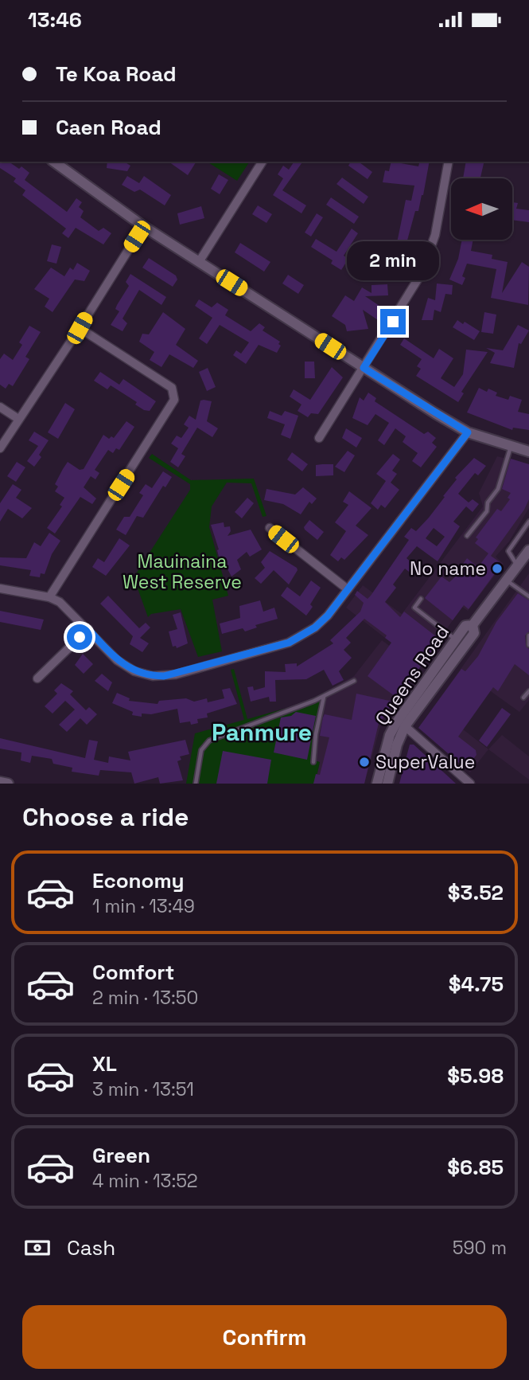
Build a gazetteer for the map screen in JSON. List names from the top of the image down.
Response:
{
  "streets": {
    "street": ["Queens Road"]
  },
  "districts": ["Panmure"],
  "parks": ["Mauinaina West Reserve"],
  "places": ["No name", "SuperValue"],
  "north": "left",
  "page": {
    "status": "13:46",
    "banner": ["Te Koa Road", "Caen Road"],
    "bubble": "2 min",
    "heading": "Choose a ride",
    "list": [
      {
        "name": "Economy",
        "note": "1 min · 13:49",
        "value": "$3.52"
      },
      {
        "name": "Comfort",
        "note": "2 min · 13:50",
        "value": "$4.75"
      },
      {
        "name": "XL",
        "note": "3 min · 13:51",
        "value": "$5.98"
      },
      {
        "name": "Green",
        "note": "4 min · 13:52",
        "value": "$6.85"
      }
    ],
    "pay": ["Cash", "590 m"],
    "buttons": "Confirm"
  }
}
